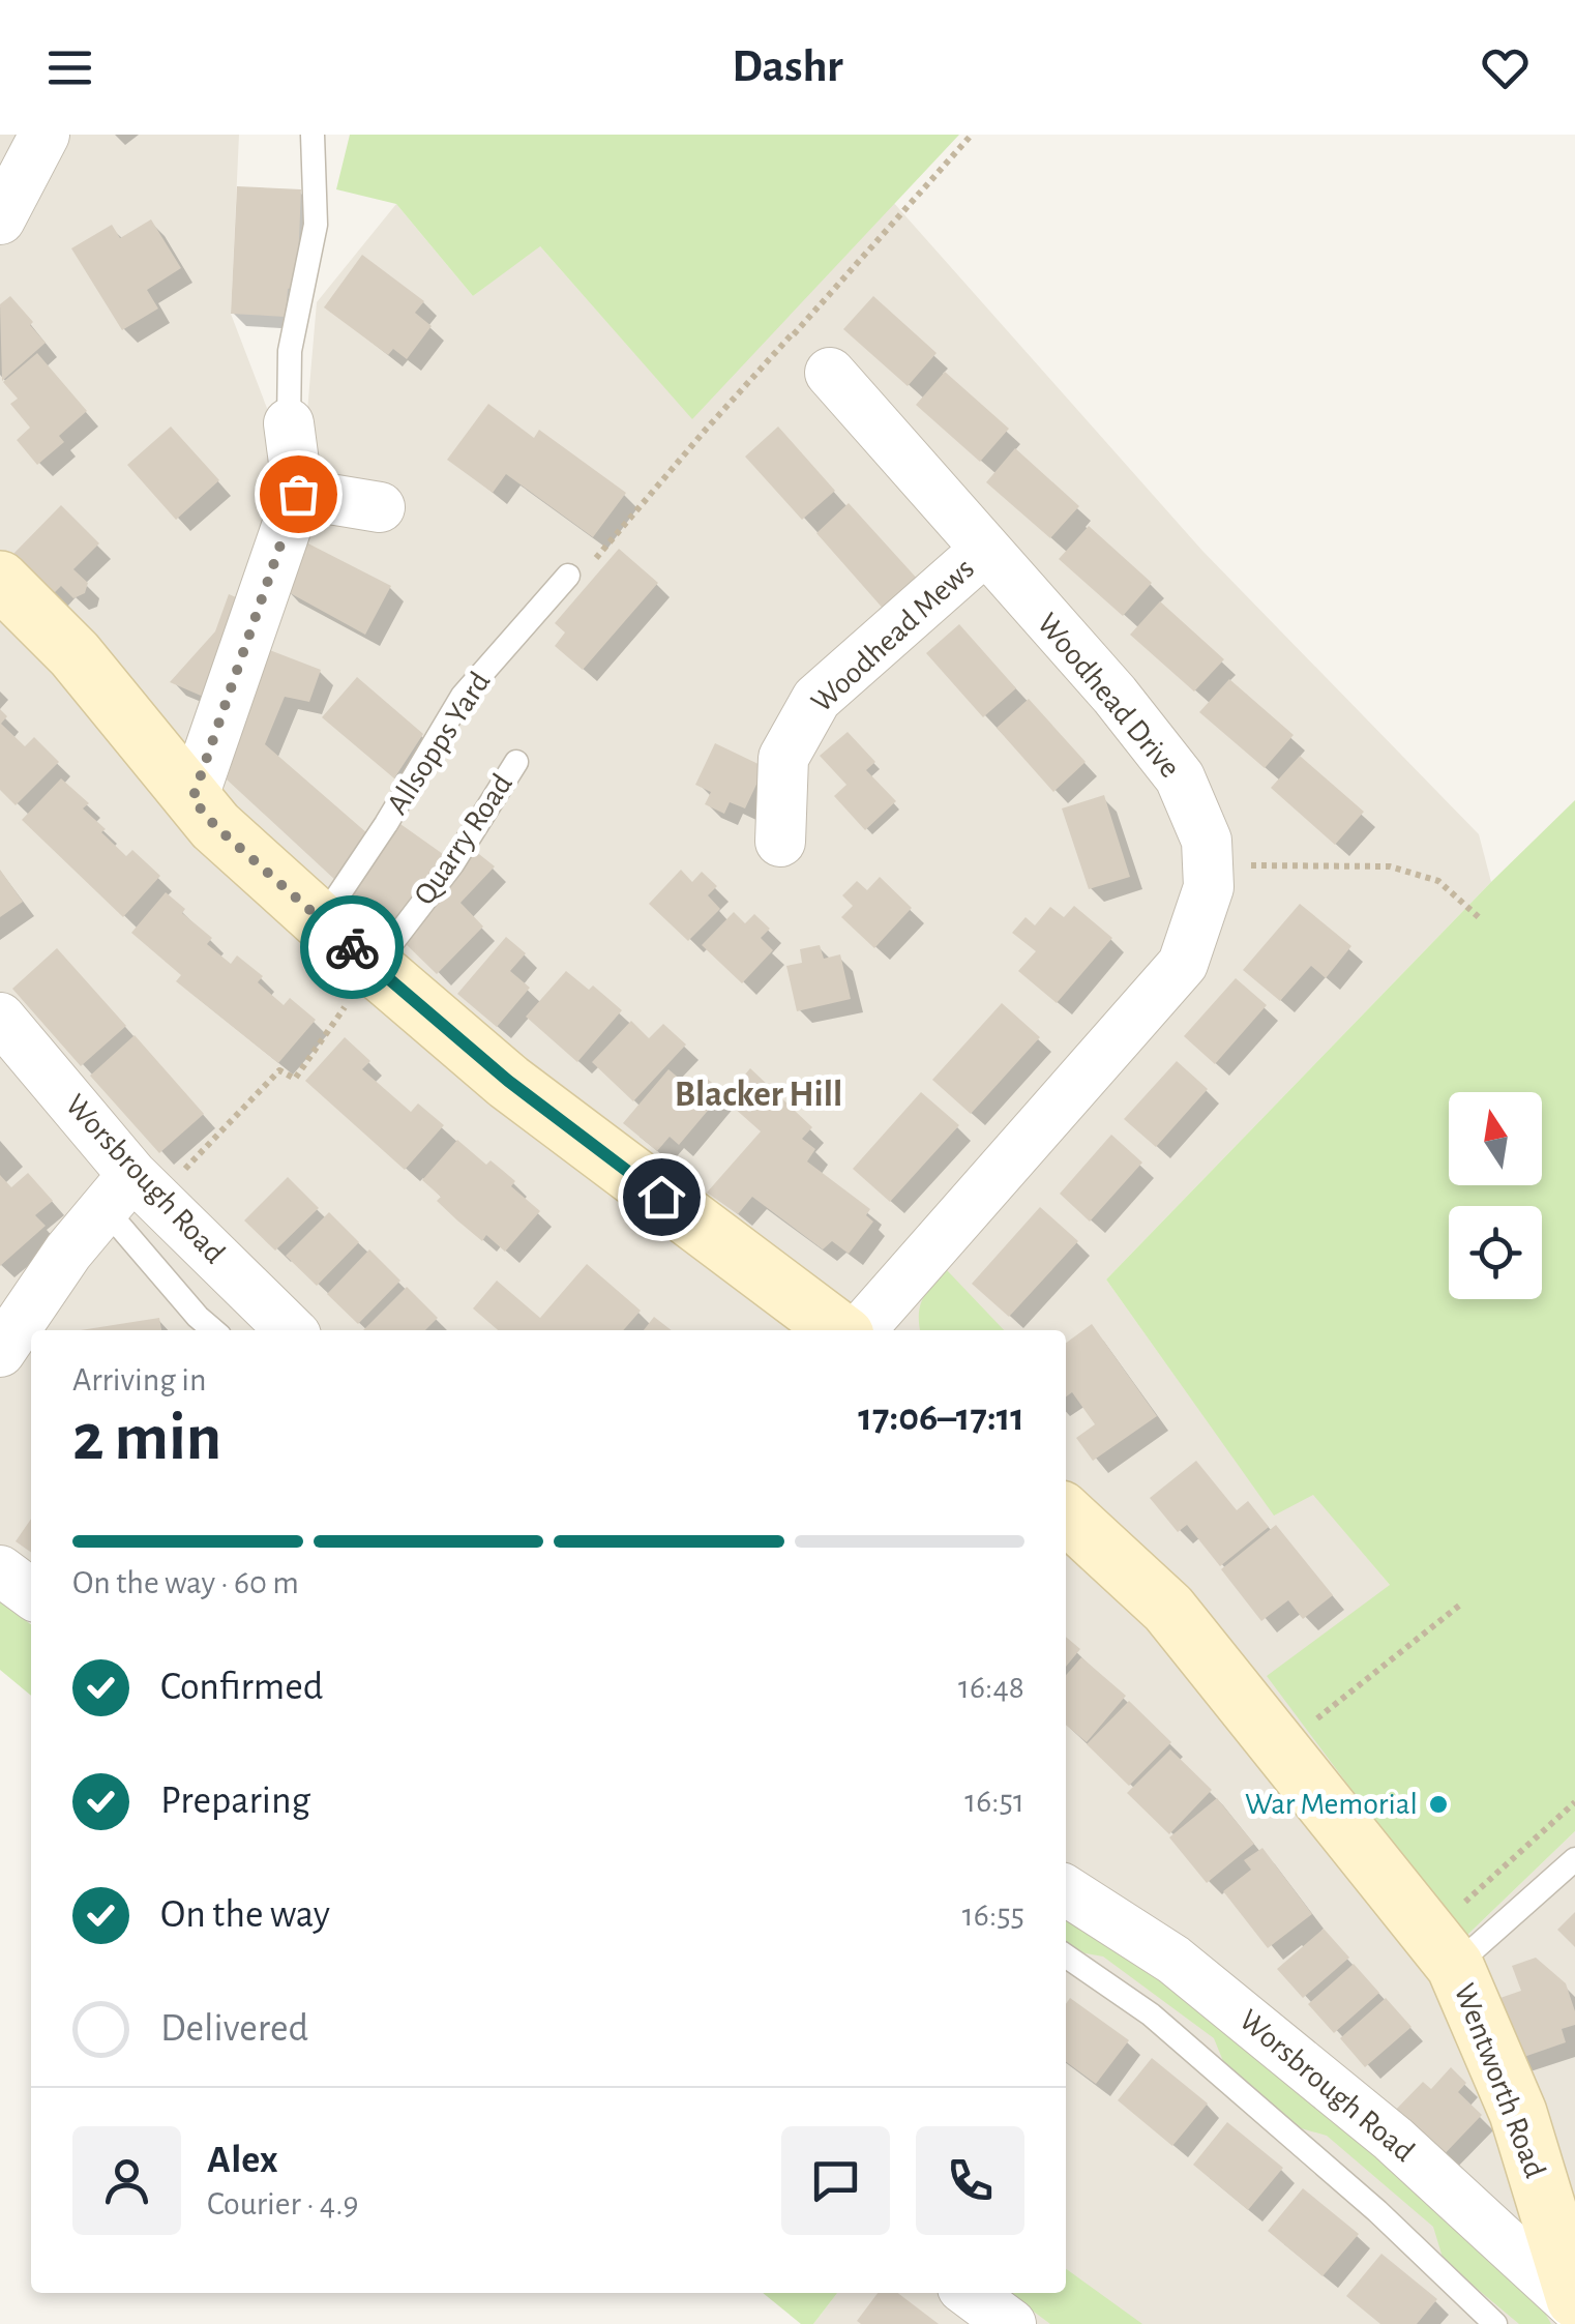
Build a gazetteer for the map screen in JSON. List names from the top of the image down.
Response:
{
  "streets": {
    "street": [
      "Woodhead Mews",
      "Woodhead Drive",
      "Worsbrough Road",
      "Wentworth Road"
    ],
    "lane": ["Allsopps Yard", "Quarry Road"]
  },
  "crossings": [
    ["Woodhead Mews", "Woodhead Drive"],
    ["Worsbrough Road", "Wentworth Road"]
  ],
  "districts": ["Blacker Hill"],
  "places": ["War Memorial"],
  "north": "top",
  "page": {
    "header": "Dashr",
    "heading": ["2 min", "Arriving in", "17:06–17:11"],
    "panel": ["Alex", "Courier · 4.9"],
    "bar": "On the way · 60 m",
    "list": [
      ["Confirmed", "16:48"],
      ["Preparing", "16:51"],
      ["On the way", "16:55"],
      "Delivered"
    ]
  }
}
